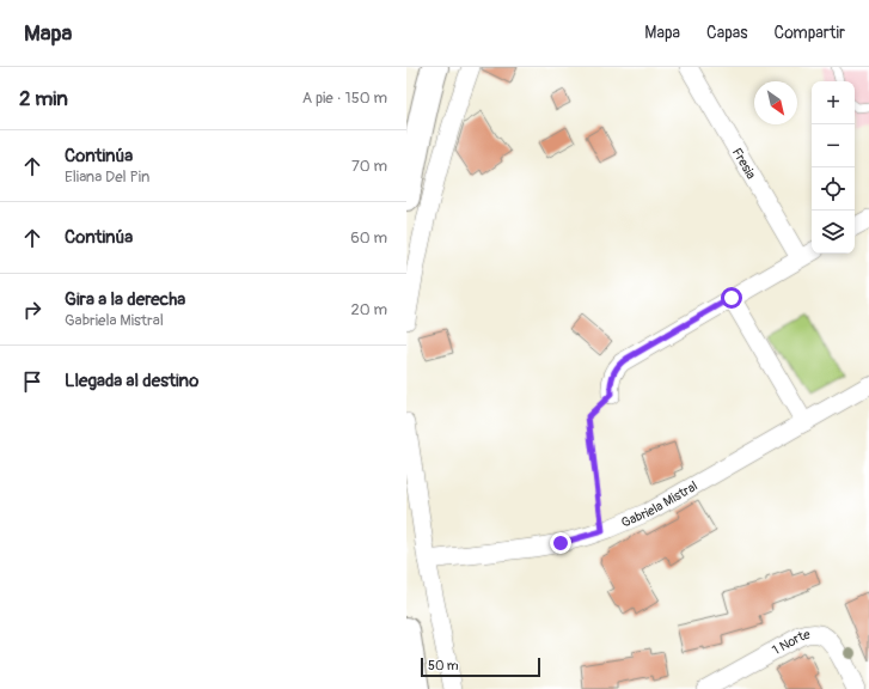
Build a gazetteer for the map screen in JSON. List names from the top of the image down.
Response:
{
  "streets": {
    "street": ["Fresia", "Gabriela Mistral", "1 Norte"]
  },
  "scale_bar": "50 m",
  "north": "bottom right",
  "page": {
    "header": "Mapa",
    "nav": ["Mapa", "Capas", "Compartir"],
    "heading": ["2 min", "A pie · 150 m"],
    "map_buttons": ["+", "−"],
    "list": [
      ["Continúa", "Eliana Del Pin", "70 m"],
      ["Continúa", "60 m"],
      ["Gira a la derecha", "Gabriela Mistral", "20 m"],
      "Llegada al destino"
    ],
    "scale": "50 m"
  }
}
